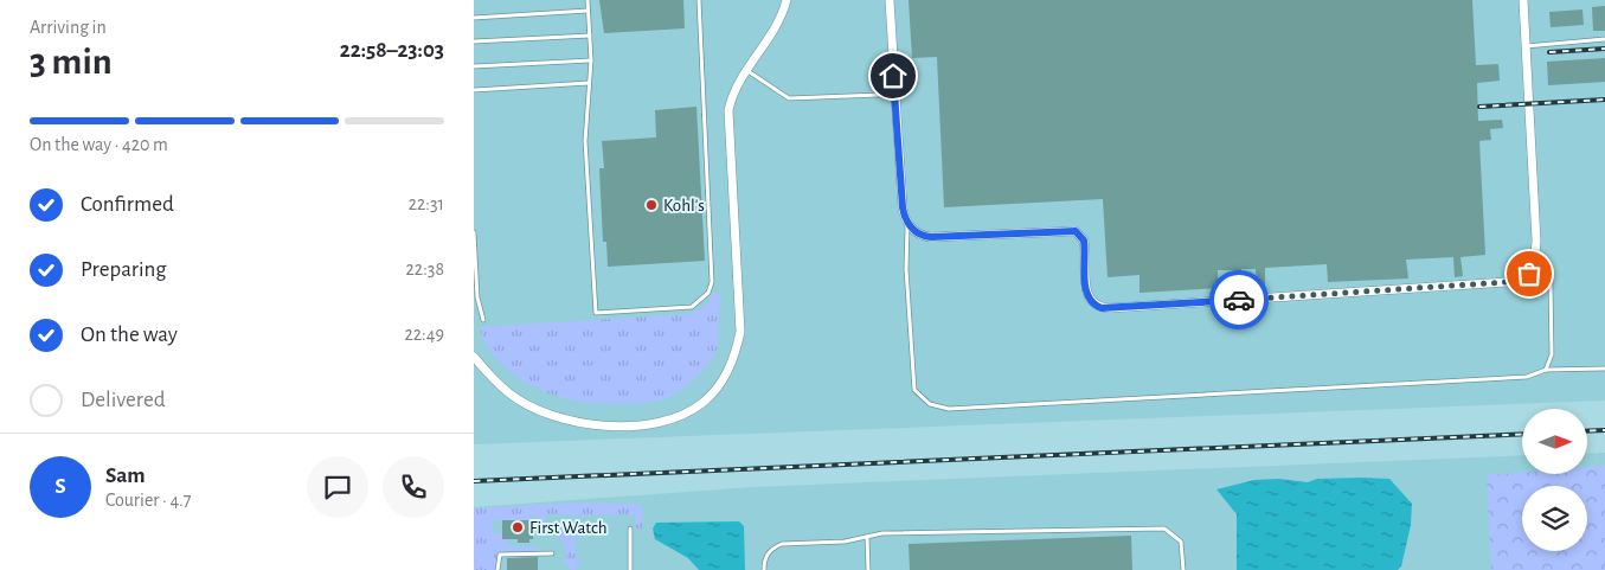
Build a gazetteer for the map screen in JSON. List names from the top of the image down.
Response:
{
  "places": ["Kohl's", "First Watch"],
  "north": "right",
  "page": {
    "heading": ["3 min", "Arriving in", "22:58–23:03"],
    "panel": ["Sam", "Courier · 4.7"],
    "bar": "On the way · 420 m",
    "list": [
      ["Confirmed", "22:31"],
      ["Preparing", "22:38"],
      ["On the way", "22:49"],
      "Delivered"
    ],
    "round": "S"
  }
}
